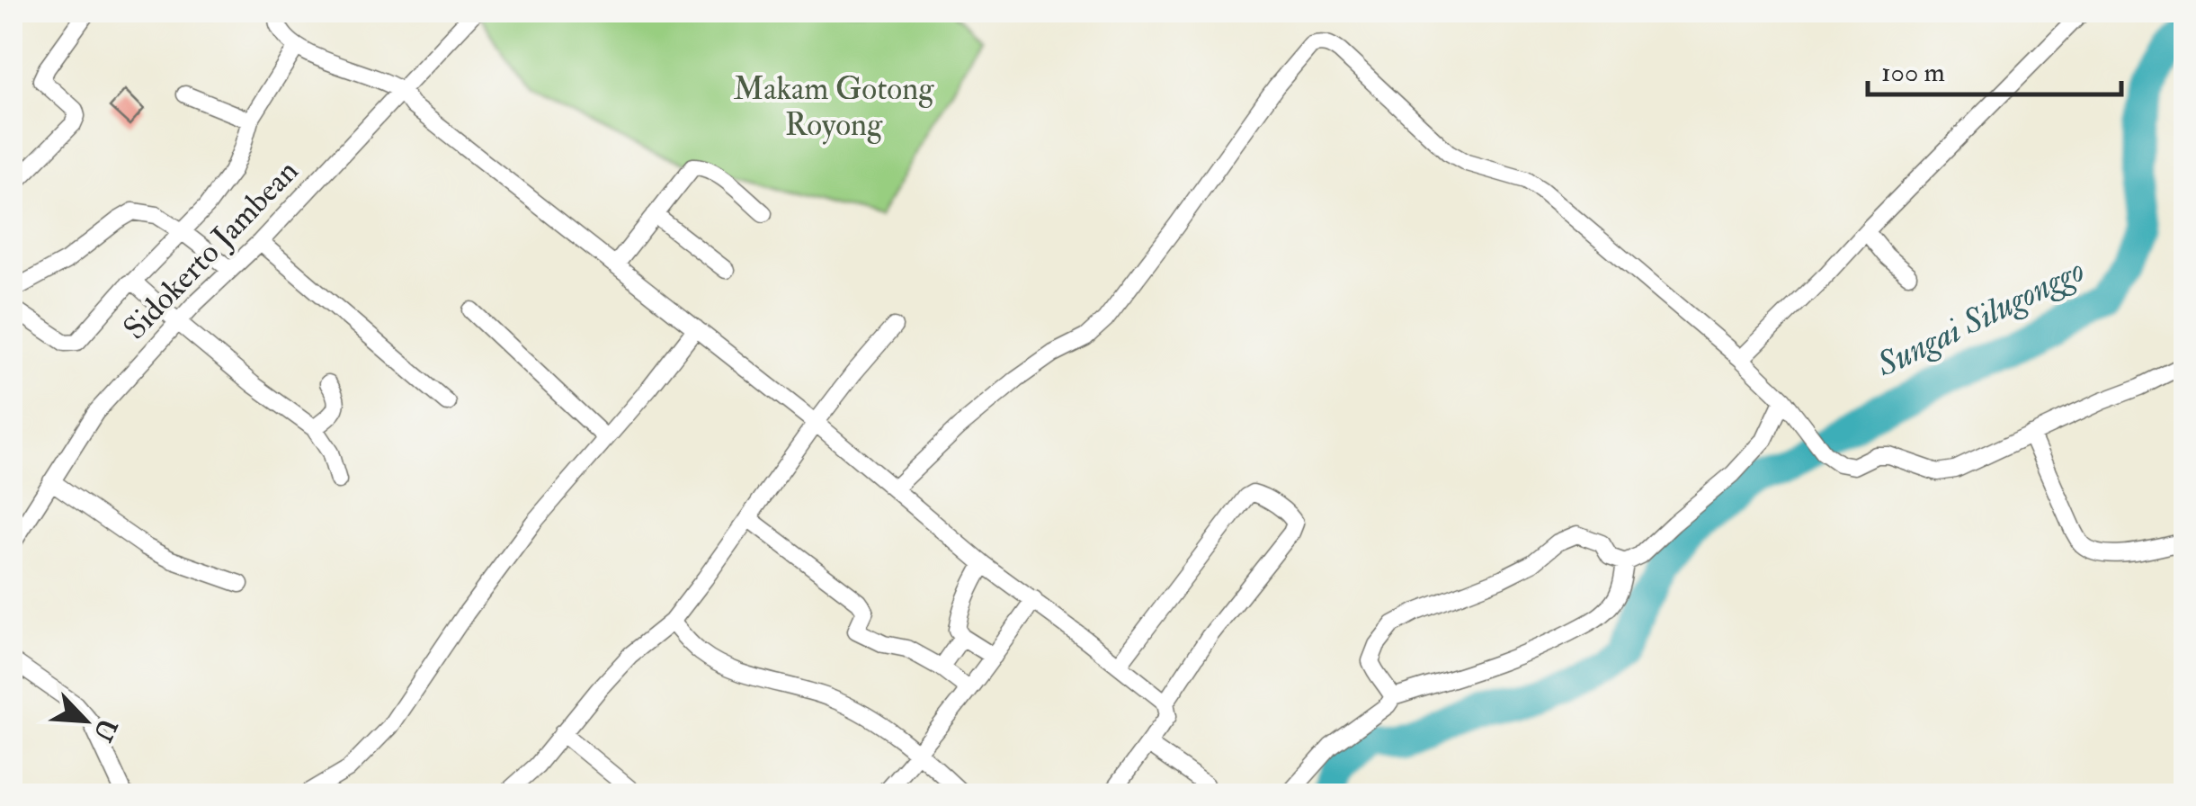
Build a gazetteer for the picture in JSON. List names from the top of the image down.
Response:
{
  "streets": {
    "street": ["Sidokerto Jambean"]
  },
  "water": ["Sungai Silugonggo"],
  "parks": ["Makam Gotong Royong"],
  "scale_bar": "100 m",
  "north": "bottom right"
}
